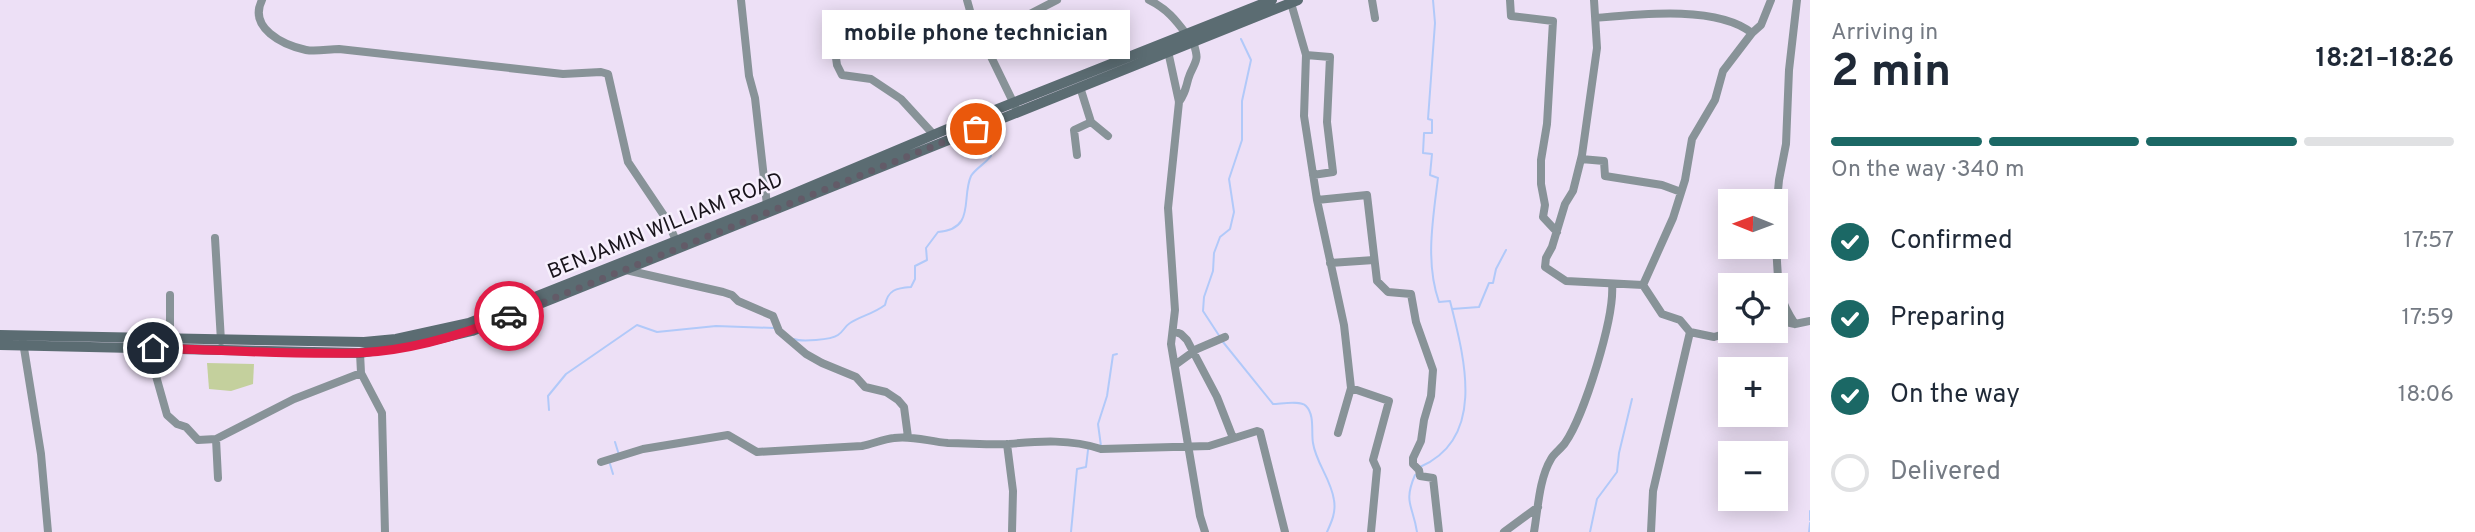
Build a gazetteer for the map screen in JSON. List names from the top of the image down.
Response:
{
  "streets": {
    "main road": ["BENJAMIN WILLIAM ROAD"]
  },
  "places": ["mobile phone technician"],
  "north": "left",
  "page": {
    "heading": ["2 min", "Arriving in", "18:21–18:26"],
    "bubble": "mobile phone technician",
    "bar": "On the way · 340 m",
    "map_buttons": ["+", "−"],
    "list": [
      ["Confirmed", "17:57"],
      ["Preparing", "17:59"],
      ["On the way", "18:06"],
      "Delivered"
    ]
  }
}
